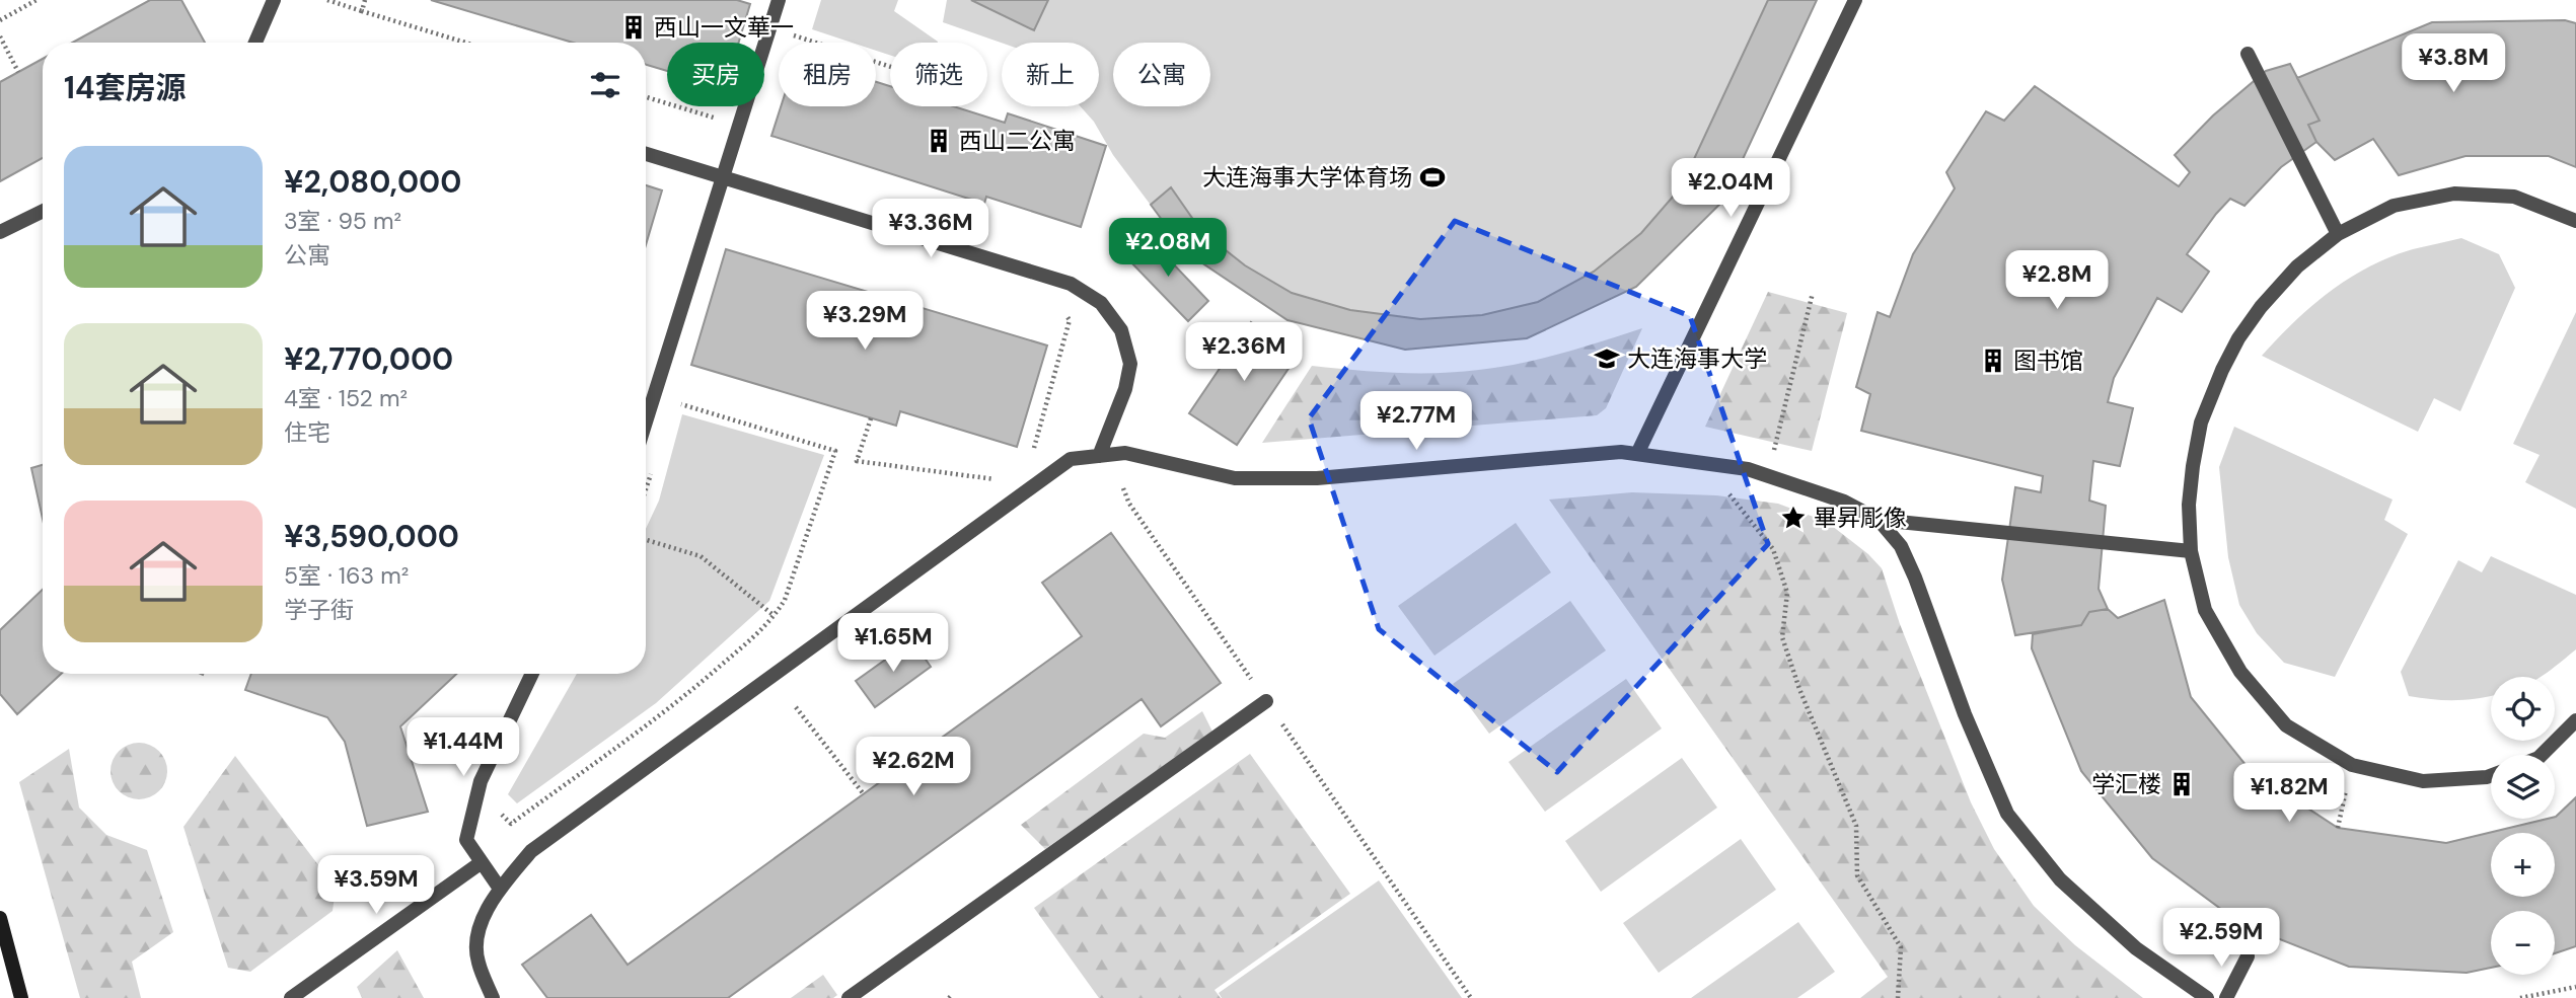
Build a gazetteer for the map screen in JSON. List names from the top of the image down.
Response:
{
  "places": {
    "building": [
      "西山一文華一",
      "西山二公寓",
      "图书馆",
      "学汇楼"
    ],
    "sports": ["大连海事大学体育场"],
    "school or university": ["大连海事大学"],
    "place": ["畢昇彫像"]
  },
  "page": {
    "price": [
      "¥3.8M",
      "¥2.04M",
      "¥3.36M",
      "¥2.08M",
      "¥2.8M",
      "¥3.29M",
      "¥2.36M",
      "¥2.77M",
      "¥1.65M",
      "¥1.44M",
      "¥2.62M",
      "¥1.82M",
      "¥3.59M",
      "¥2.59M"
    ],
    "chip": [
      "买房",
      "租房",
      "筛选",
      "新上",
      "公寓"
    ],
    "heading": "14套房源",
    "list": [
      {
        "name": "¥2,080,000",
        "note": "3室 · 95 m² · 公寓"
      },
      {
        "name": "¥2,770,000",
        "note": "4室 · 152 m² · 住宅"
      },
      {
        "name": "¥3,590,000",
        "note": "5室 · 163 m² · 学子街"
      }
    ],
    "map_buttons": ["+", "−"]
  }
}
